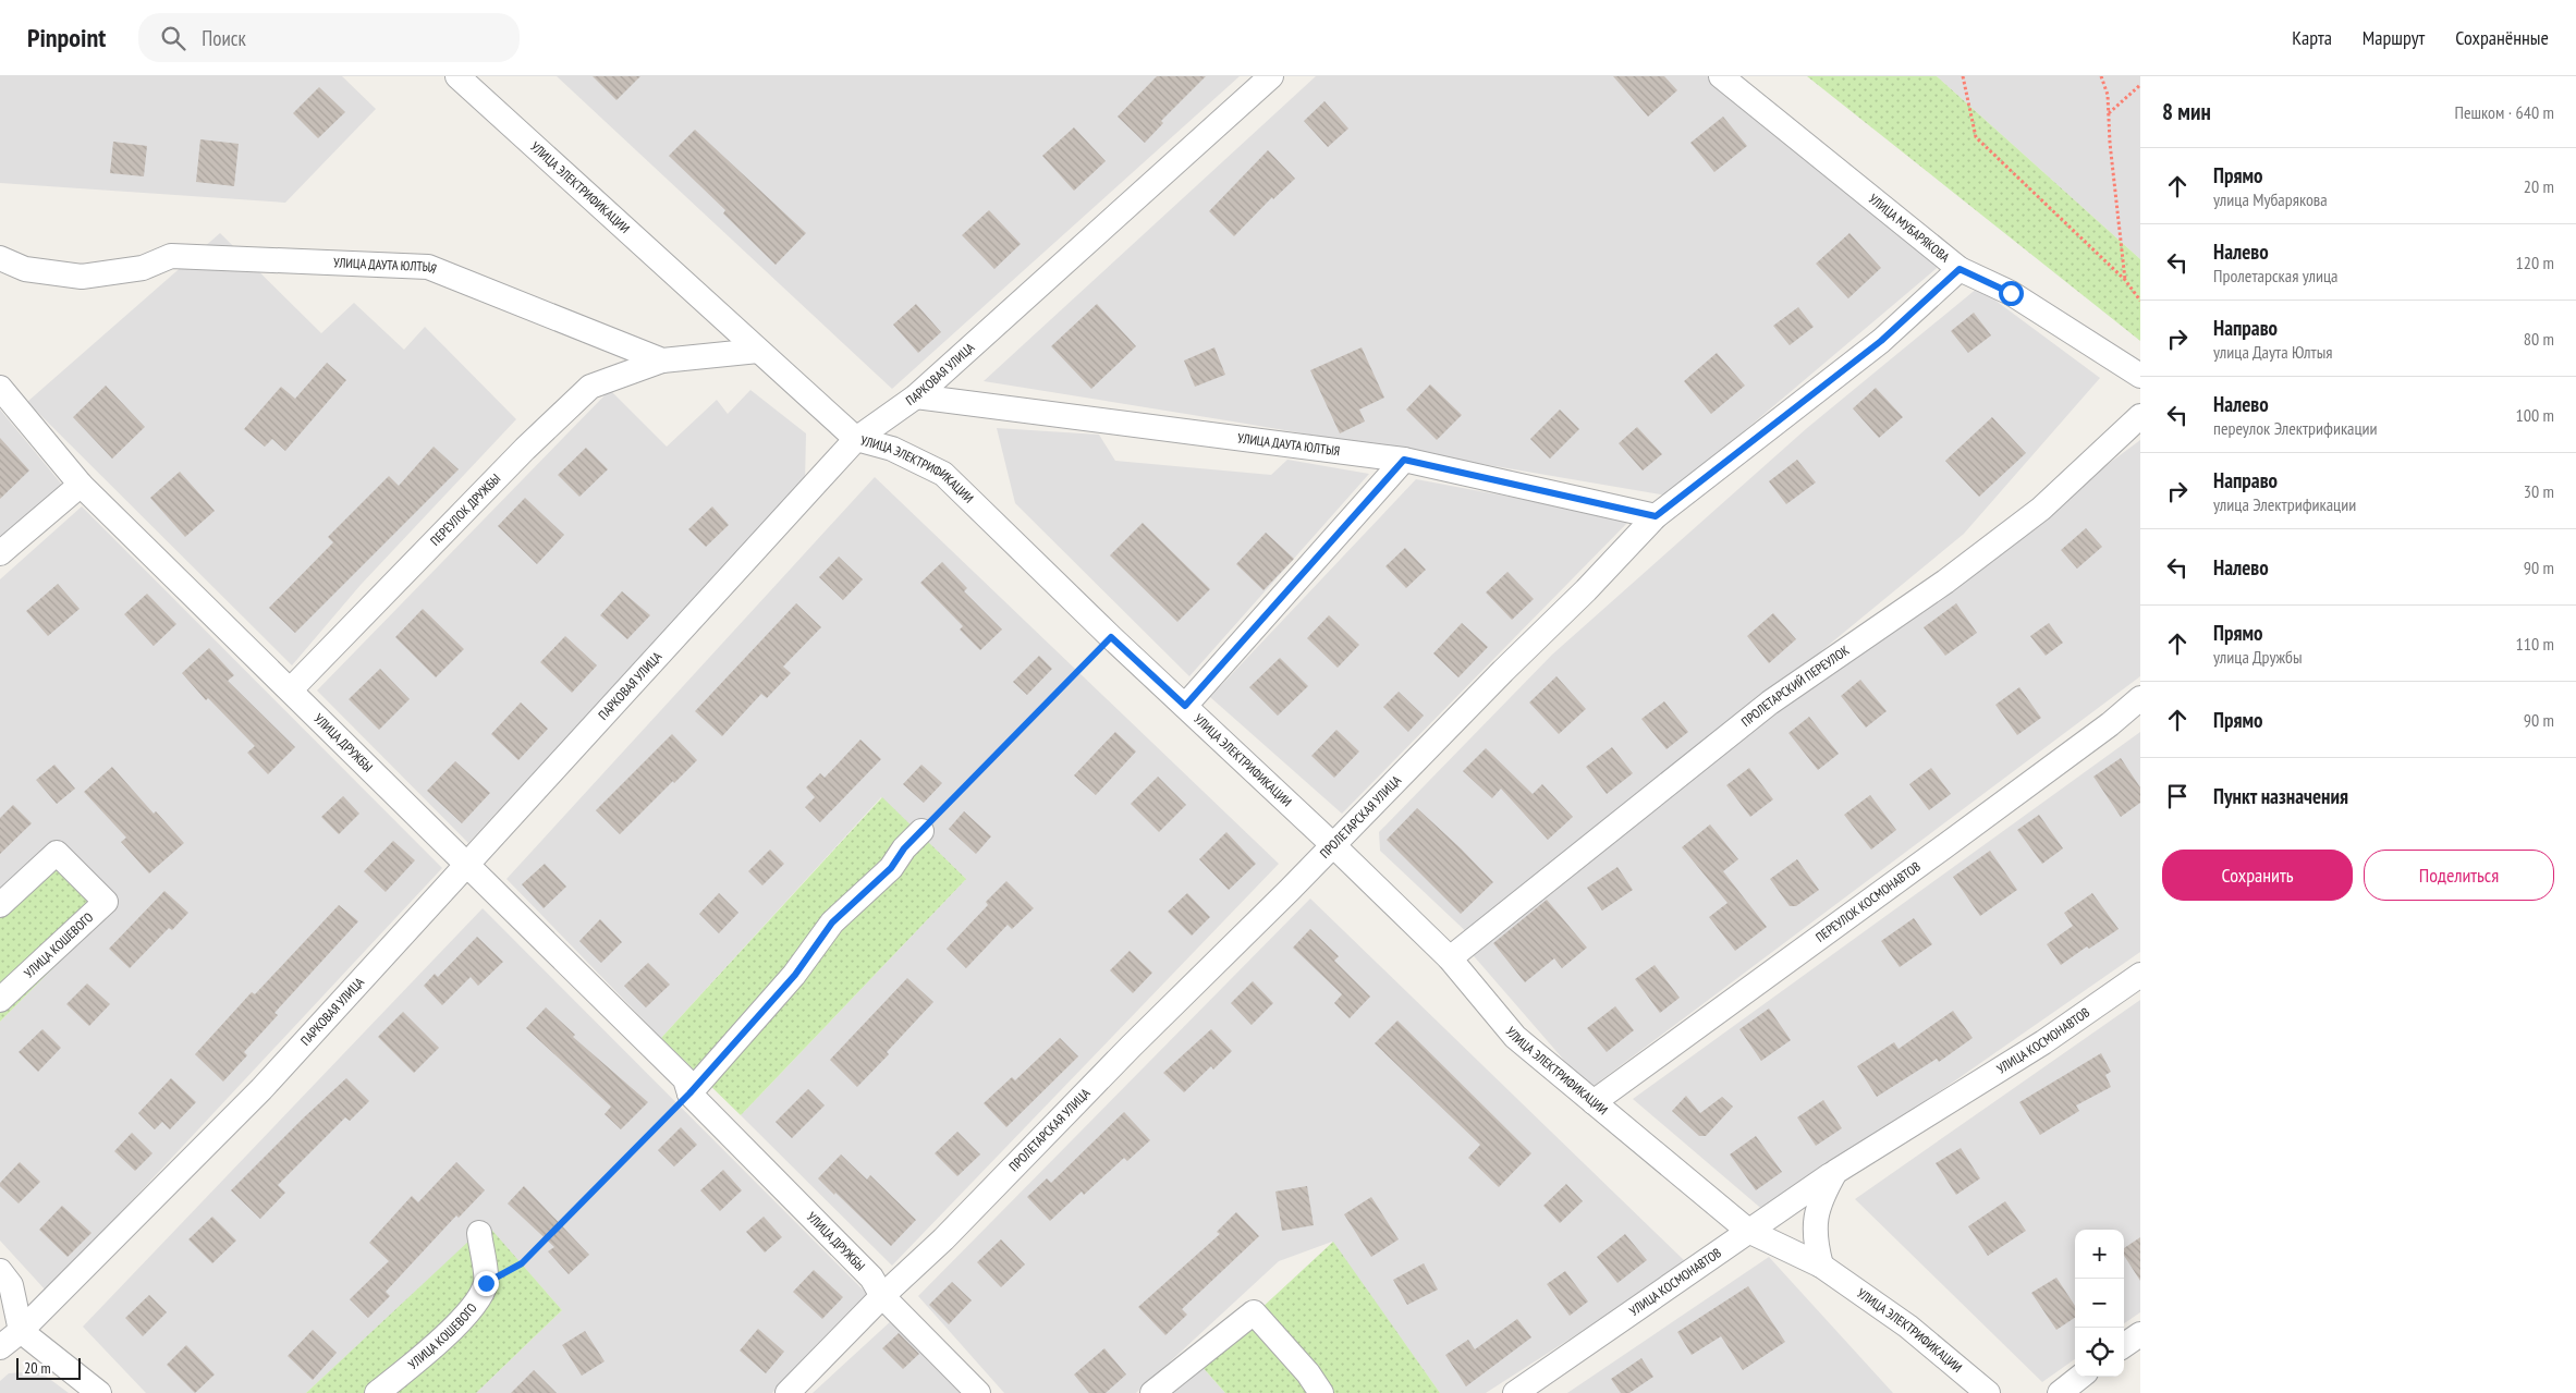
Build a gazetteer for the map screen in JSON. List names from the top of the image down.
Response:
{
  "streets": {
    "street": [
      "УЛИЦА ЭЛЕКТРИФИКАЦИИ",
      "УЛИЦА МУБАРЯКОВА",
      "УЛИЦА ДАУТА ЮЛТЫЯ",
      "ПАРКОВАЯ УЛИЦА",
      "ПЕРЕУЛОК ДРУЖБЫ",
      "ПРОЛЕТАРСКИЙ ПЕРЕУЛОК",
      "УЛИЦА ДРУЖБЫ",
      "ПРОЛЕТАРСКАЯ УЛИЦА",
      "ПЕРЕУЛОК КОСМОНАВТОВ",
      "УЛИЦА КОШЕВОГО",
      "УЛИЦА КОСМОНАВТОВ"
    ]
  },
  "crossings": [
    ["УЛИЦА ЭЛЕКТРИФИКАЦИИ", "УЛИЦА ДАУТА ЮЛТЫЯ"],
    ["УЛИЦА ЭЛЕКТРИФИКАЦИИ", "ПАРКОВАЯ УЛИЦА"],
    ["УЛИЦА ЭЛЕКТРИФИКАЦИИ", "ПРОЛЕТАРСКИЙ ПЕРЕУЛОК"],
    ["УЛИЦА ЭЛЕКТРИФИКАЦИИ", "ПРОЛЕТАРСКАЯ УЛИЦА"],
    ["УЛИЦА ЭЛЕКТРИФИКАЦИИ", "ПЕРЕУЛОК КОСМОНАВТОВ"],
    ["УЛИЦА ЭЛЕКТРИФИКАЦИИ", "УЛИЦА КОСМОНАВТОВ"],
    ["УЛИЦА МУБАРЯКОВА", "ПРОЛЕТАРСКАЯ УЛИЦА"],
    ["УЛИЦА ДАУТА ЮЛТЫЯ", "ПАРКОВАЯ УЛИЦА"],
    ["УЛИЦА ДАУТА ЮЛТЫЯ", "ПЕРЕУЛОК ДРУЖБЫ"],
    ["УЛИЦА ДАУТА ЮЛТЫЯ", "ПРОЛЕТАРСКАЯ УЛИЦА"],
    ["ПАРКОВАЯ УЛИЦА", "УЛИЦА ДРУЖБЫ"],
    ["ПЕРЕУЛОК ДРУЖБЫ", "УЛИЦА ДРУЖБЫ"],
    ["УЛИЦА ДРУЖБЫ", "ПРОЛЕТАРСКАЯ УЛИЦА"]
  ],
  "scale_bar": "20 m",
  "page": {
    "header": "Pinpoint",
    "search": "Поиск",
    "nav": ["Карта", "Маршрут", "Сохранённые"],
    "heading": ["8 мин", "Пешком · 640 m"],
    "list": [
      ["Прямо", "улица Мубарякова", "20 m"],
      ["Налево", "Пролетарская улица", "120 m"],
      ["Направо", "улица Даута Юлтыя", "80 m"],
      ["Налево", "переулок Электрификации", "100 m"],
      ["Направо", "улица Электрификации", "30 m"],
      ["Налево", "90 m"],
      ["Прямо", "улица Дружбы", "110 m"],
      ["Прямо", "90 m"],
      "Пункт назначения"
    ],
    "buttons": ["Сохранить", "Поделиться"],
    "map_buttons": ["+", "−"],
    "scale": "20 m"
  }
}
